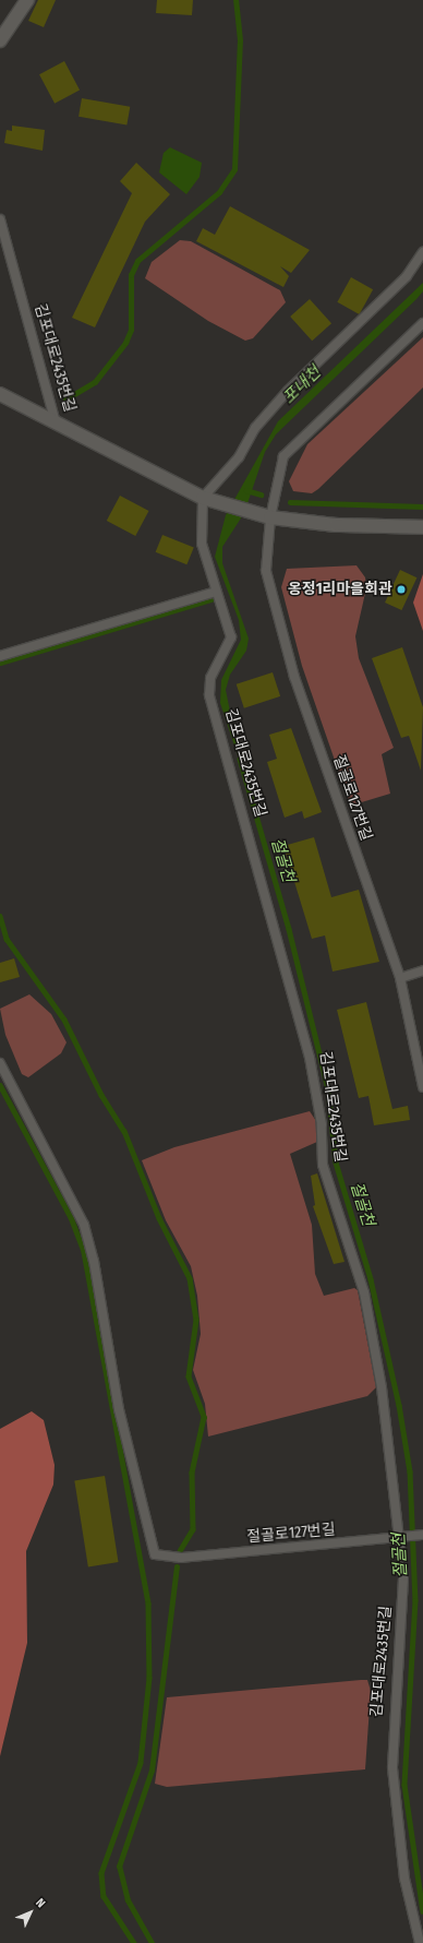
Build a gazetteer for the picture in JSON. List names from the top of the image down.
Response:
{
  "streets": {
    "street": ["김포대로2435번길"],
    "lane": ["절골로127번길"]
  },
  "crossings": [
    ["김포대로2435번길", "절골로127번길"]
  ],
  "water": ["포내천", "절골천"],
  "places": ["옹정1리마을회관"],
  "north": "top right"
}
